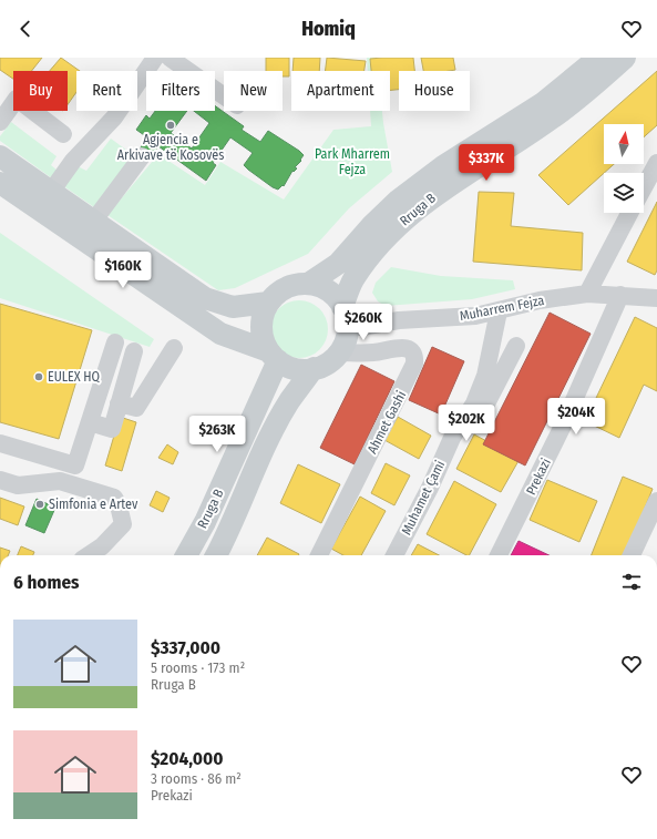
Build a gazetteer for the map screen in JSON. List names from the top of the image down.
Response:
{
  "streets": {
    "main road": ["Rruga B"],
    "street": [
      "Muharrem Fejza",
      "Ahmet Gashi",
      "Prekazi",
      "Muhamet Çami"
    ]
  },
  "crossings": [
    ["Rruga B", "Muharrem Fejza"],
    ["Rruga B", "Ahmet Gashi"],
    ["Muharrem Fejza", "Ahmet Gashi"],
    ["Muharrem Fejza", "Prekazi"],
    ["Muharrem Fejza", "Muhamet Çami"]
  ],
  "parks": ["Park Mharrem Fejza"],
  "places": ["Agjencia e Arkivave të Kosovës", "EULEX HQ", "Simfonia e Artev"],
  "north": "top",
  "page": {
    "header": "Homiq",
    "chip": [
      "Buy",
      "Rent",
      "Filters",
      "New",
      "Apartment",
      "House"
    ],
    "price": [
      "$337K",
      "$160K",
      "$260K",
      "$204K",
      "$202K",
      "$263K"
    ],
    "heading": "6 homes",
    "list": [
      {
        "name": "$337,000",
        "note": "5 rooms · 173 m² · Rruga B"
      },
      {
        "name": "$204,000",
        "note": "3 rooms · 86 m² · Prekazi"
      }
    ]
  }
}
